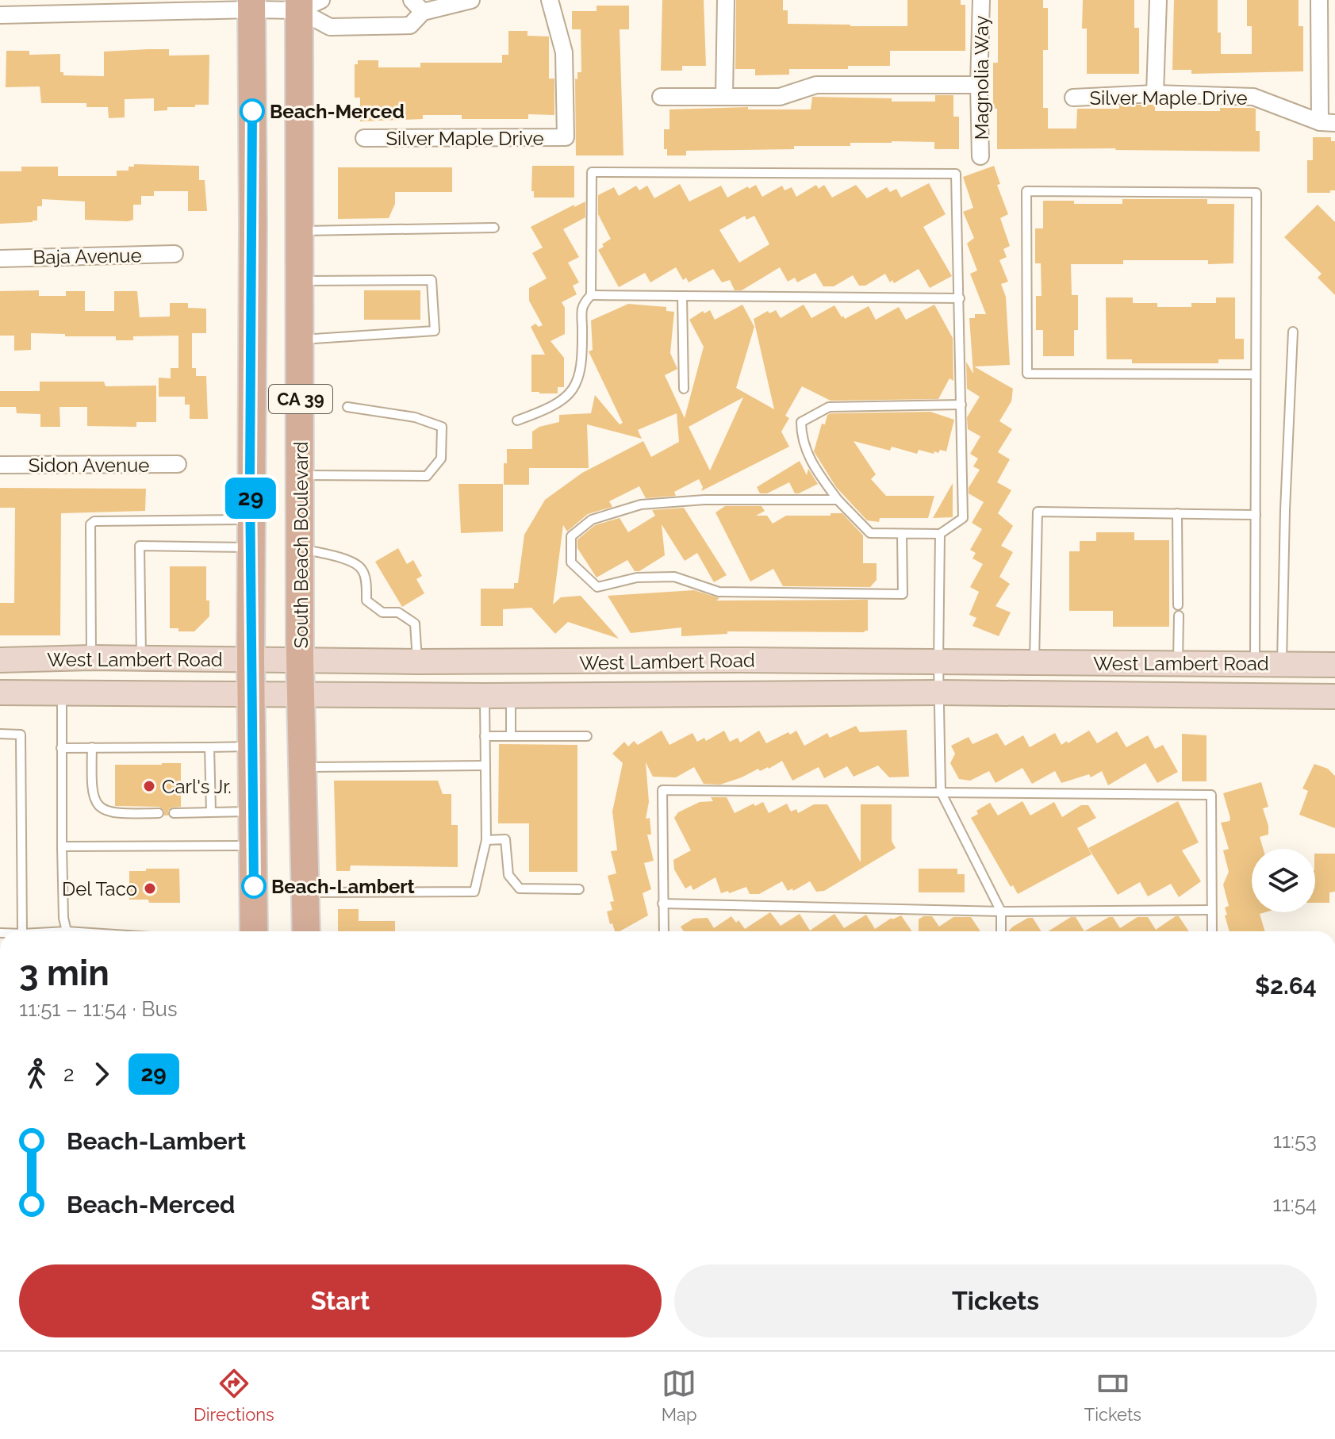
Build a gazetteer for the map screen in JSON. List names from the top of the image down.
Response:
{
  "streets": {
    "main road": ["CA 39", "South Beach Boulevard", "West Lambert Road"],
    "street": [
      "Magnolia Way",
      "Silver Maple Drive",
      "Baja Avenue",
      "Sidon Avenue"
    ]
  },
  "crossings": [
    ["CA 39", "West Lambert Road"],
    ["South Beach Boulevard", "West Lambert Road"]
  ],
  "places": [
    "Beach-Merced",
    "Carl's Jr.",
    "Beach-Lambert",
    "Del Taco"
  ],
  "lines": ["bus line 29"],
  "page": {
    "on_map": "29",
    "heading": ["3 min", "11:51 – 11:54 · Bus", "$2.64"],
    "legs": ["2", "29"],
    "list": [
      {
        "name": "Beach-Lambert",
        "value": "11:53"
      },
      {
        "name": "Beach-Merced",
        "value": "11:54"
      }
    ],
    "buttons": ["Start", "Tickets"],
    "tabs": ["Directions", "Map", "Tickets"]
  }
}
